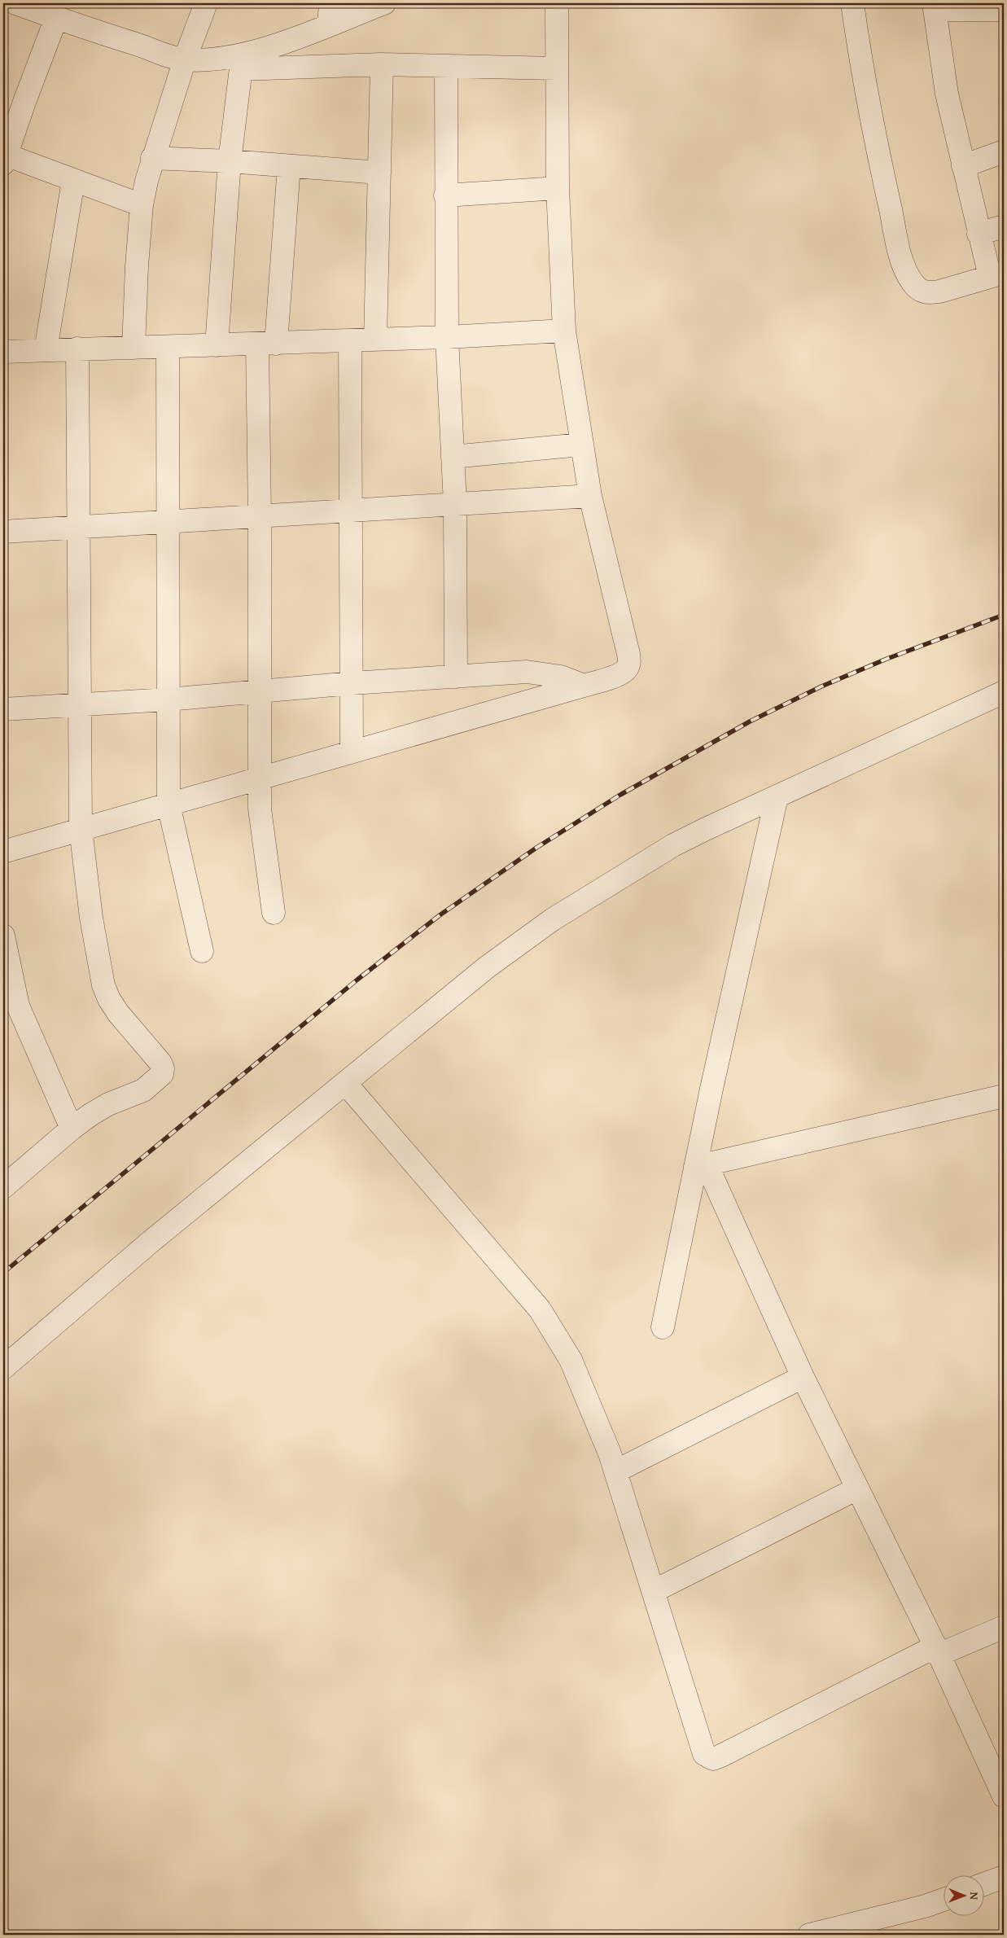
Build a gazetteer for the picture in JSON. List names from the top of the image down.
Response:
{
  "north": "right"
}
